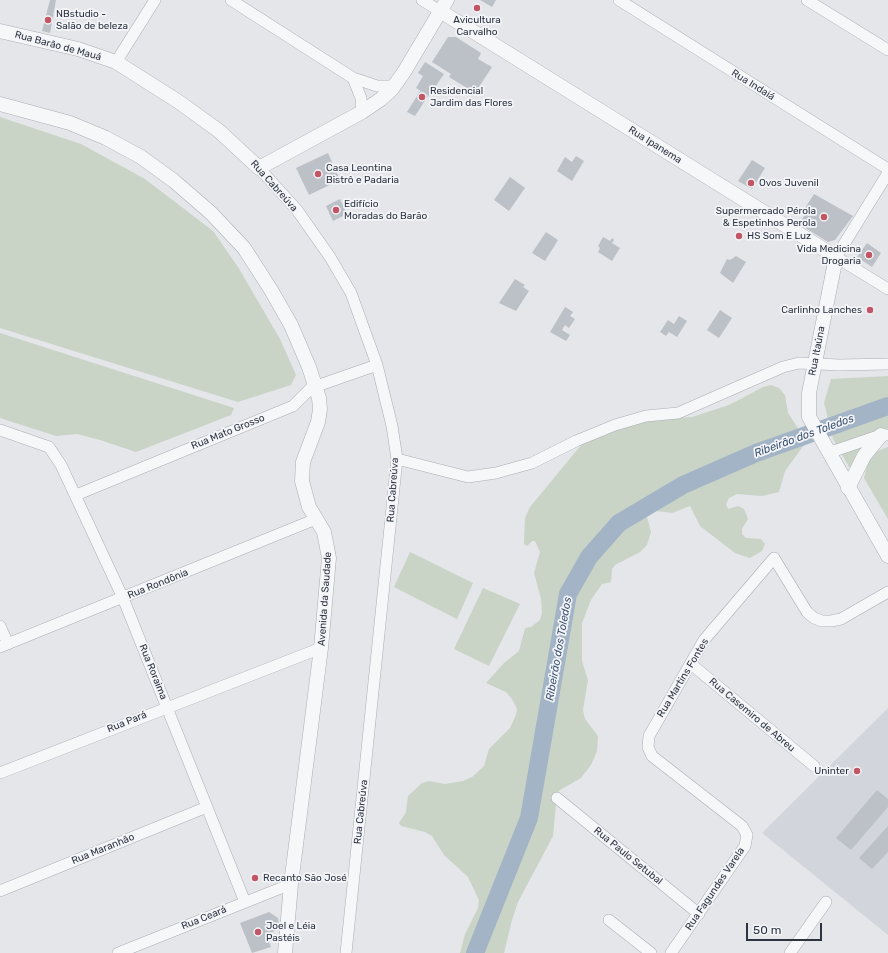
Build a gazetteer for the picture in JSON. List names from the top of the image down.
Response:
{
  "streets": {
    "street": [
      "Rua Barão de Mauá",
      "Rua Indaiá",
      "Rua Ipanema",
      "Rua Cabreúva",
      "Rua Itaúna",
      "Rua Mato Grosso",
      "Rua Rondônia",
      "Avenida da Saudade",
      "Rua Roraima",
      "Rua Martins Fontes",
      "Rua Casemiro de Abreu",
      "Rua Pará",
      "Rua Maranhão",
      "Rua Paulo Setubal",
      "Rua Fagundes Varela",
      "Rua Ceará"
    ]
  },
  "crossings": [
    ["Rua Barão de Mauá", "Rua Cabreúva"],
    ["Rua Ipanema", "Rua Itaúna"],
    ["Rua Cabreúva", "Rua Mato Grosso"],
    ["Rua Mato Grosso", "Avenida da Saudade"],
    ["Rua Mato Grosso", "Rua Roraima"],
    ["Rua Rondônia", "Avenida da Saudade"],
    ["Rua Rondônia", "Rua Roraima"],
    ["Avenida da Saudade", "Rua Pará"],
    ["Avenida da Saudade", "Rua Ceará"],
    ["Rua Roraima", "Rua Pará"],
    ["Rua Roraima", "Rua Maranhão"],
    ["Rua Roraima", "Rua Ceará"],
    ["Rua Martins Fontes", "Rua Casemiro de Abreu"],
    ["Rua Martins Fontes", "Rua Fagundes Varela"],
    ["Rua Paulo Setubal", "Rua Fagundes Varela"]
  ],
  "water": ["Ribeirão dos Toledos"],
  "places": [
    "Avicultura Carvalho",
    "NBstudio - Salão de beleza",
    "Residencial Jardim das Flores",
    "Casa Leontina Bistrô e Padaria",
    "Ovos Juvenil",
    "Edifício Moradas do Barão",
    "Supermercado Pérola & Espetinhos Perola",
    "HS Som E Luz",
    "Vida Medicina Drogaria",
    "Carlinho Lanches",
    "Uninter",
    "Recanto São José",
    "Joel e Léia Pastéis"
  ],
  "scale_bar": "50 m"
}
